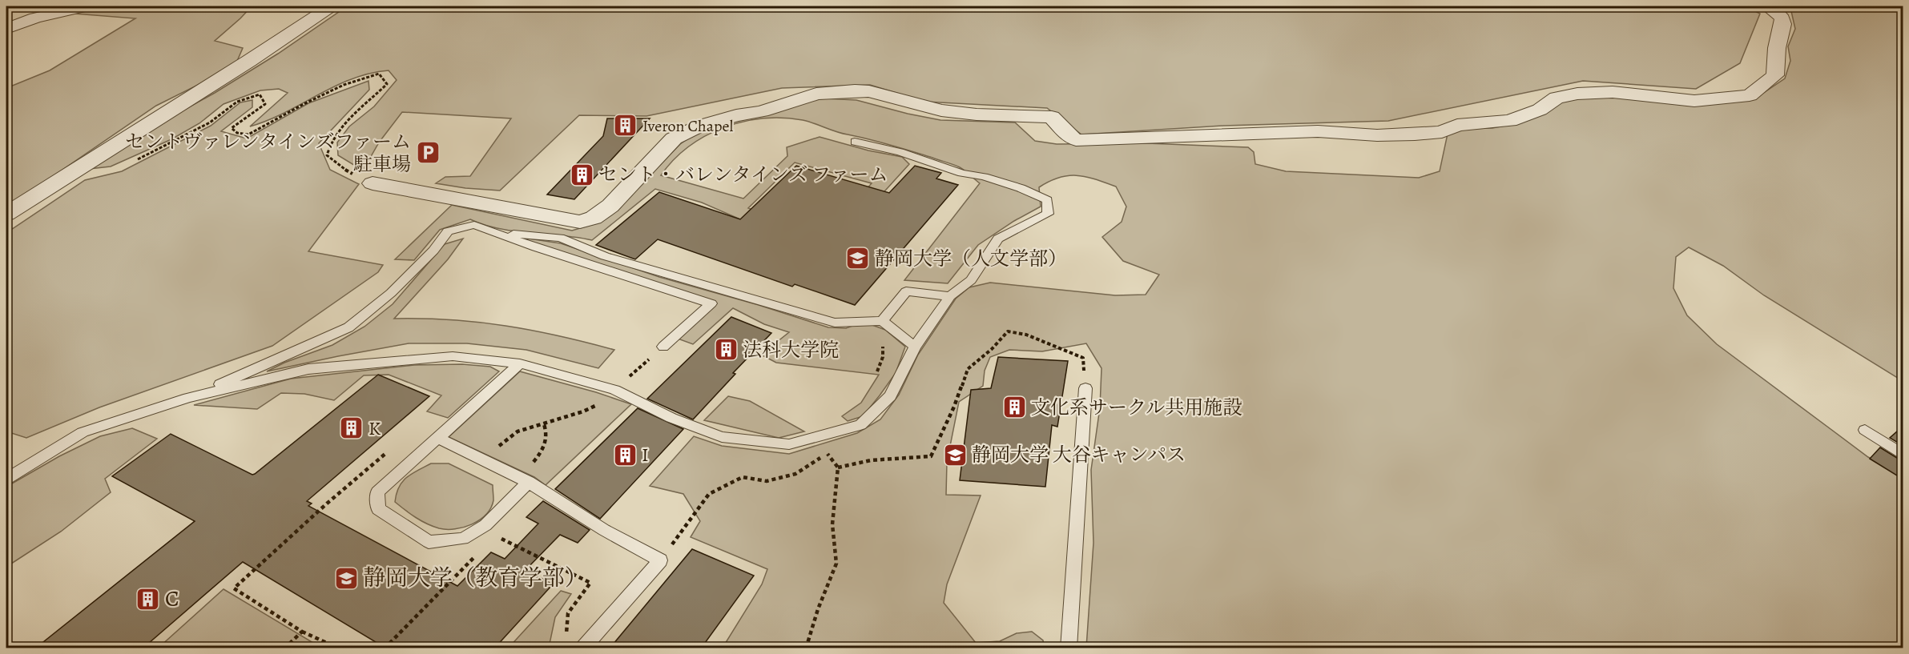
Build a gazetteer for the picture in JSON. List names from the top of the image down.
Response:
{
  "places": {
    "building": [
      "Iveron Chapel",
      "セント・バレンタインズ ファーム",
      "法科大学院",
      "文化系サークル共用施設",
      "K",
      "I",
      "C"
    ],
    "parking": ["セントヴァレンタインズファーム 駐車場"],
    "school or university": ["静岡大学（人文学部）", "静岡大学 大谷キャンパス", "静岡大学（教育学部）"]
  }
}
